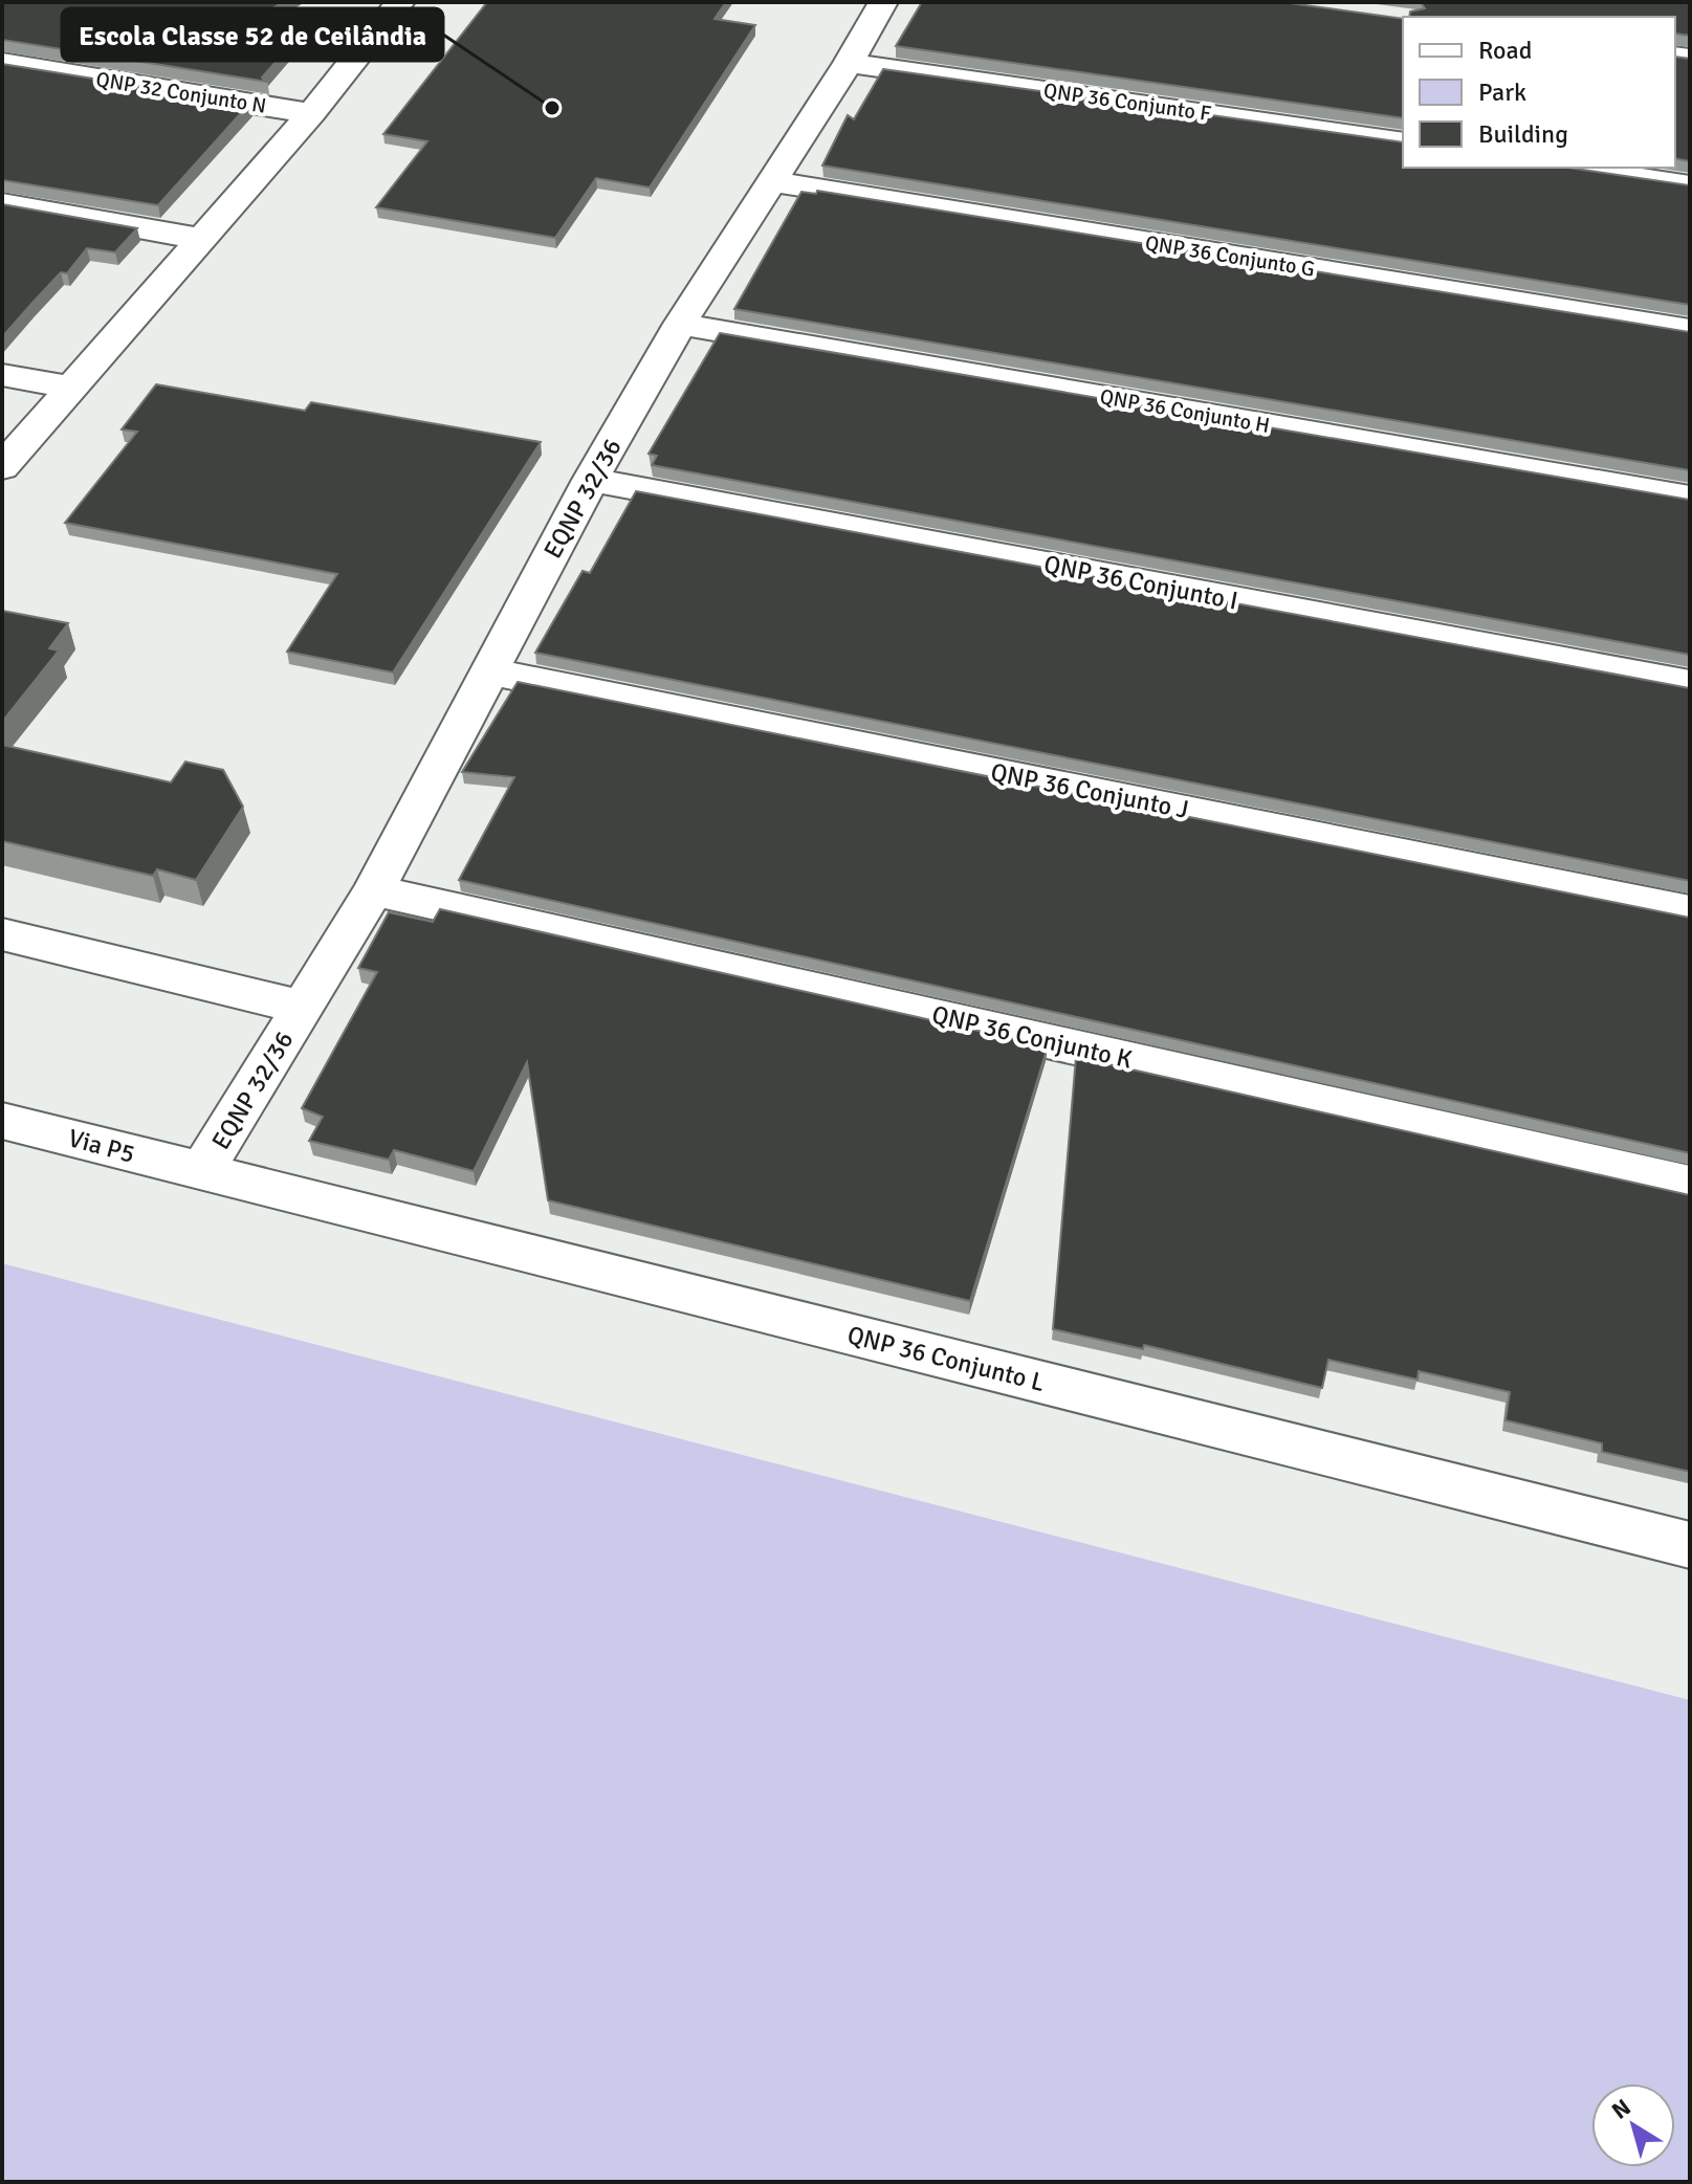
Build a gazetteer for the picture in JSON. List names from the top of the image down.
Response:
{
  "streets": {
    "street": [
      "QNP 32 Conjunto N",
      "QNP 36 Conjunto F",
      "QNP 36 Conjunto G",
      "QNP 36 Conjunto H",
      "EQNP 32/36",
      "QNP 36 Conjunto I",
      "QNP 36 Conjunto J",
      "QNP 36 Conjunto K",
      "Via P5",
      "QNP 36 Conjunto L"
    ]
  },
  "crossings": [
    ["QNP 36 Conjunto F", "EQNP 32/36"],
    ["QNP 36 Conjunto G", "EQNP 32/36"],
    ["QNP 36 Conjunto H", "EQNP 32/36"],
    ["EQNP 32/36", "QNP 36 Conjunto I"],
    ["EQNP 32/36", "QNP 36 Conjunto J"],
    ["EQNP 32/36", "QNP 36 Conjunto K"],
    ["EQNP 32/36", "Via P5"],
    ["EQNP 32/36", "QNP 36 Conjunto L"],
    ["Via P5", "QNP 36 Conjunto L"]
  ],
  "places": ["Escola Classe 52 de Ceilândia"],
  "legend": ["Road", "Park", "Building"],
  "north": "top left"
}
